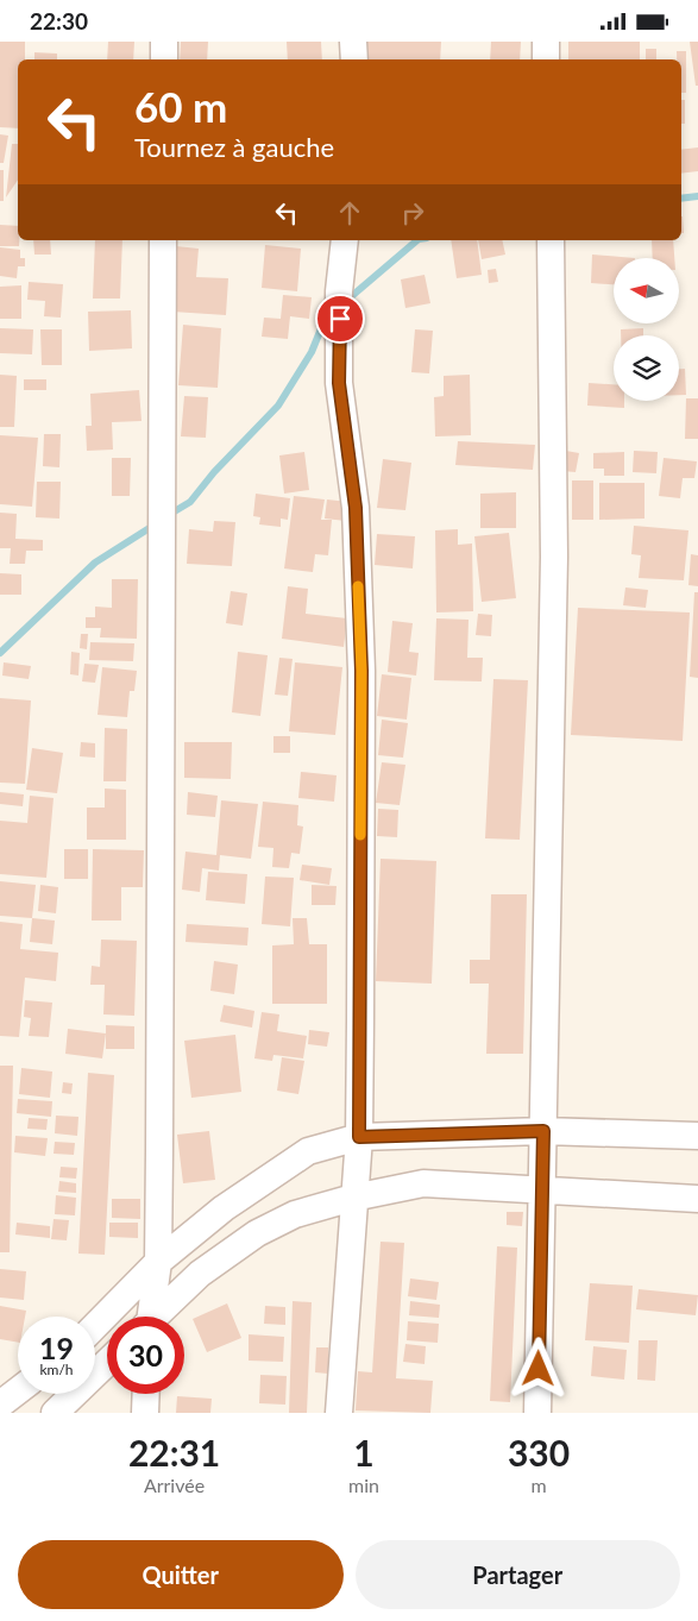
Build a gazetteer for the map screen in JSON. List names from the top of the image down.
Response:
{
  "north": "left",
  "page": {
    "status": "22:30",
    "turn": ["60 m", "Tournez à gauche"],
    "speed": "19 km/h",
    "limit": "30",
    "eta": [
      "22:31",
      "Arrivée",
      "1",
      "min",
      "330",
      "m"
    ],
    "buttons": ["Quitter", "Partager"]
  }
}
